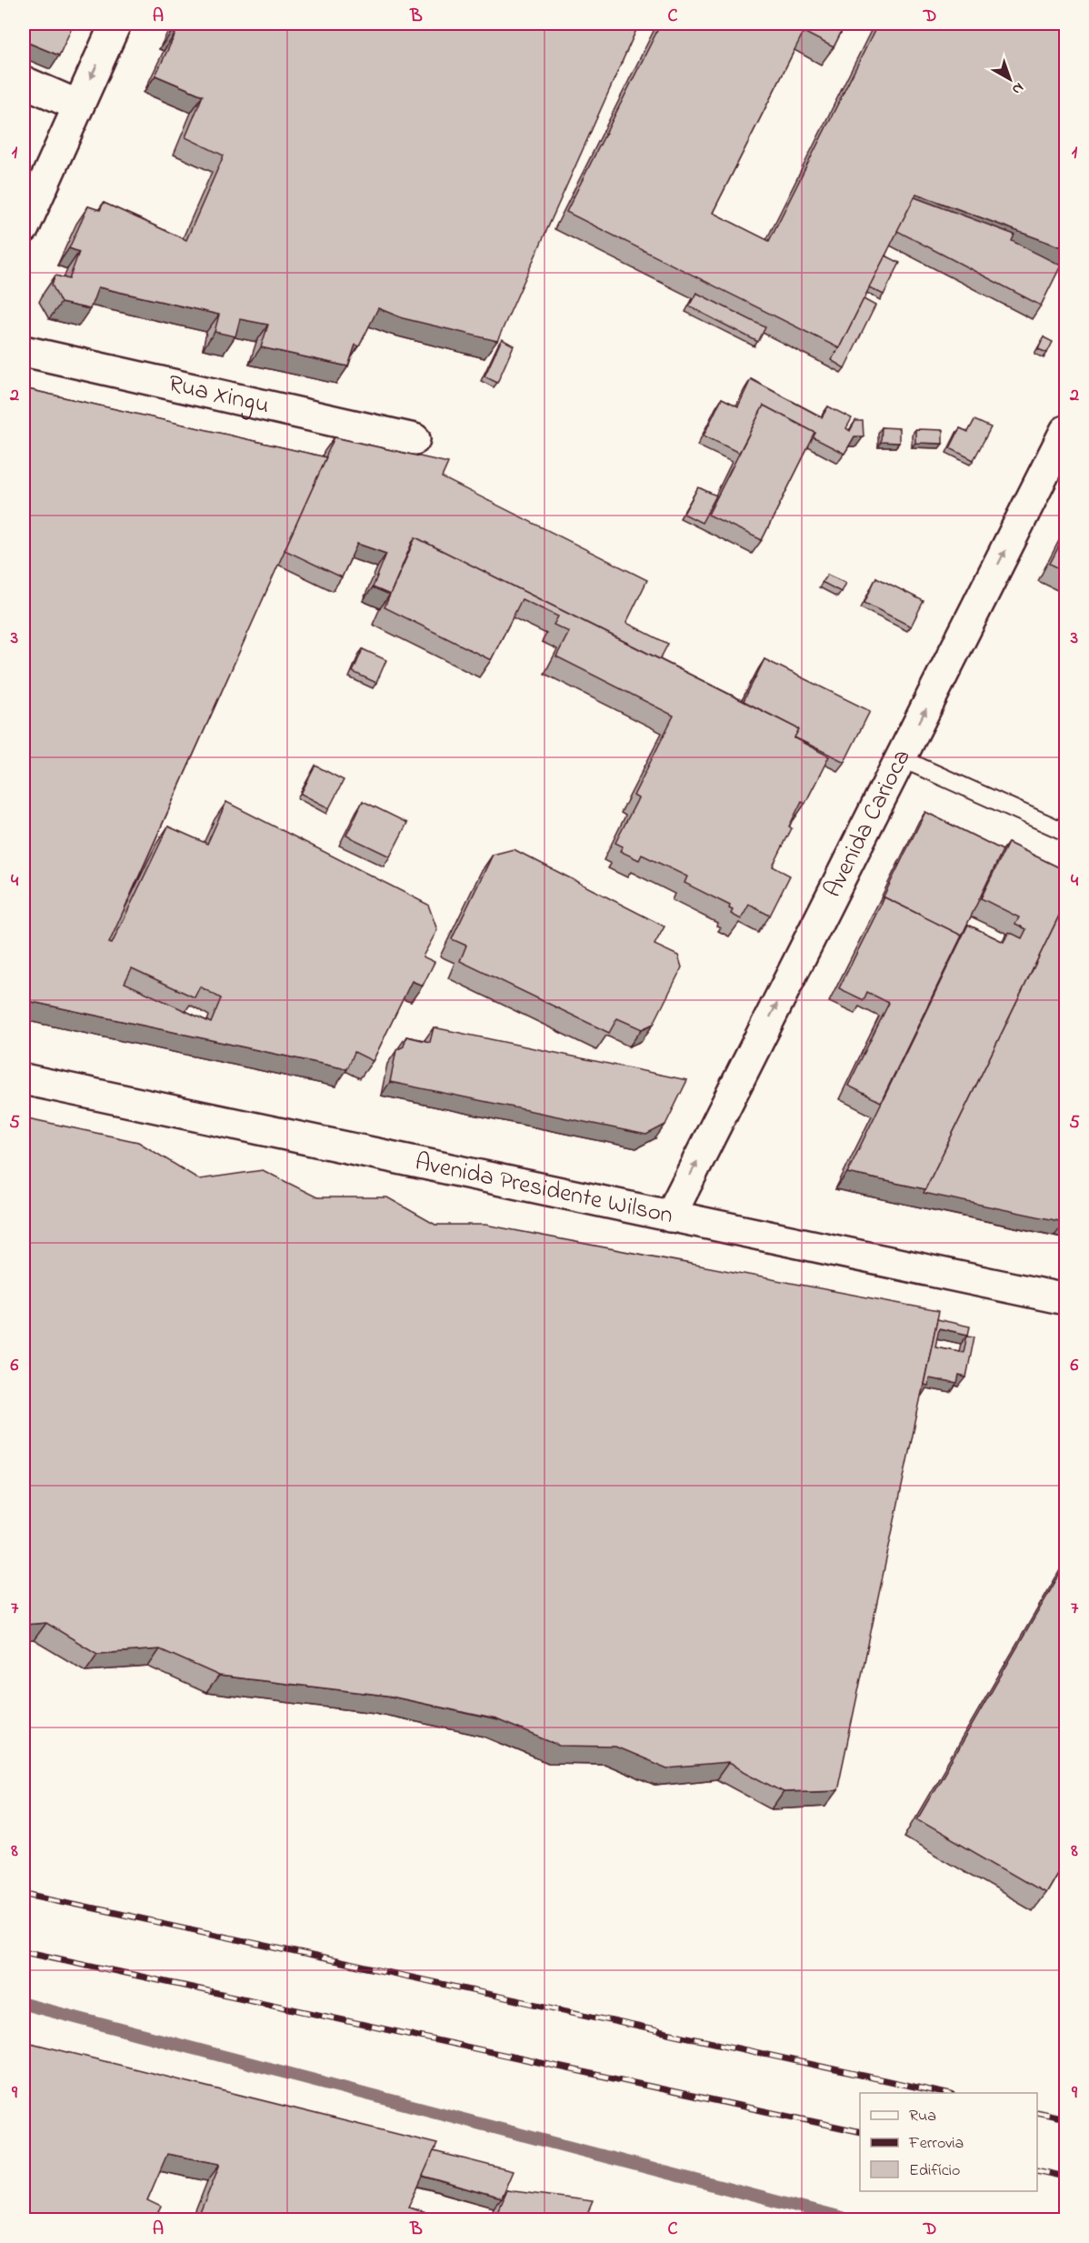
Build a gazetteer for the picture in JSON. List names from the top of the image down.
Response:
{
  "streets": {
    "street": ["Rua Xingu", "Avenida Carioca", "Avenida Presidente Wilson"]
  },
  "crossings": [
    ["Avenida Carioca", "Avenida Presidente Wilson"]
  ],
  "one_way": ["Avenida Carioca"],
  "legend": ["Rua", "Ferrovia", "Edifício"],
  "north": "bottom right",
  "grid": {
    "columns": [
      "A",
      "B",
      "C",
      "D"
    ],
    "rows": [
      "1",
      "2",
      "3",
      "4",
      "5",
      "6",
      "7",
      "8",
      "9"
    ]
  }
}
